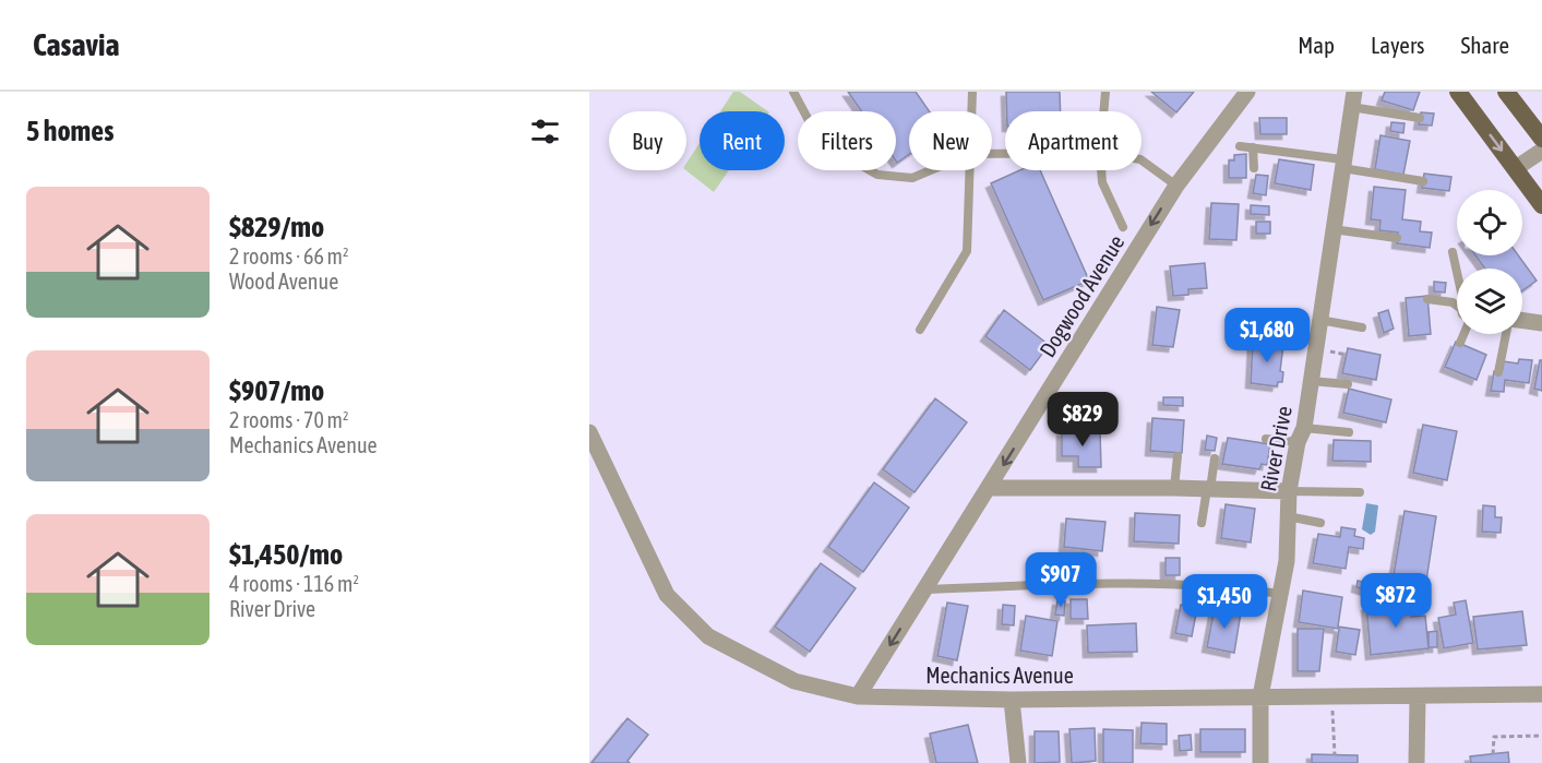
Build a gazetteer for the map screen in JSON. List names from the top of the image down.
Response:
{
  "streets": {
    "street": ["Dogwood Avenue", "River Drive", "Mechanics Avenue"]
  },
  "crossings": [
    ["Dogwood Avenue", "Mechanics Avenue"],
    ["River Drive", "Mechanics Avenue"]
  ],
  "one_way": ["Dogwood Avenue"],
  "page": {
    "header": "Casavia",
    "nav": ["Map", "Layers", "Share"],
    "heading": "5 homes",
    "chip": [
      "Buy",
      "Rent",
      "Filters",
      "New",
      "Apartment"
    ],
    "list": [
      {
        "name": "$829/mo",
        "note": "2 rooms · 66 m² · Wood Avenue"
      },
      {
        "name": "$907/mo",
        "note": "2 rooms · 70 m² · Mechanics Avenue"
      },
      {
        "name": "$1,450/mo",
        "note": "4 rooms · 116 m² · River Drive"
      }
    ],
    "price": [
      "$1,680",
      "$829",
      "$907",
      "$872",
      "$1,450"
    ]
  }
}
